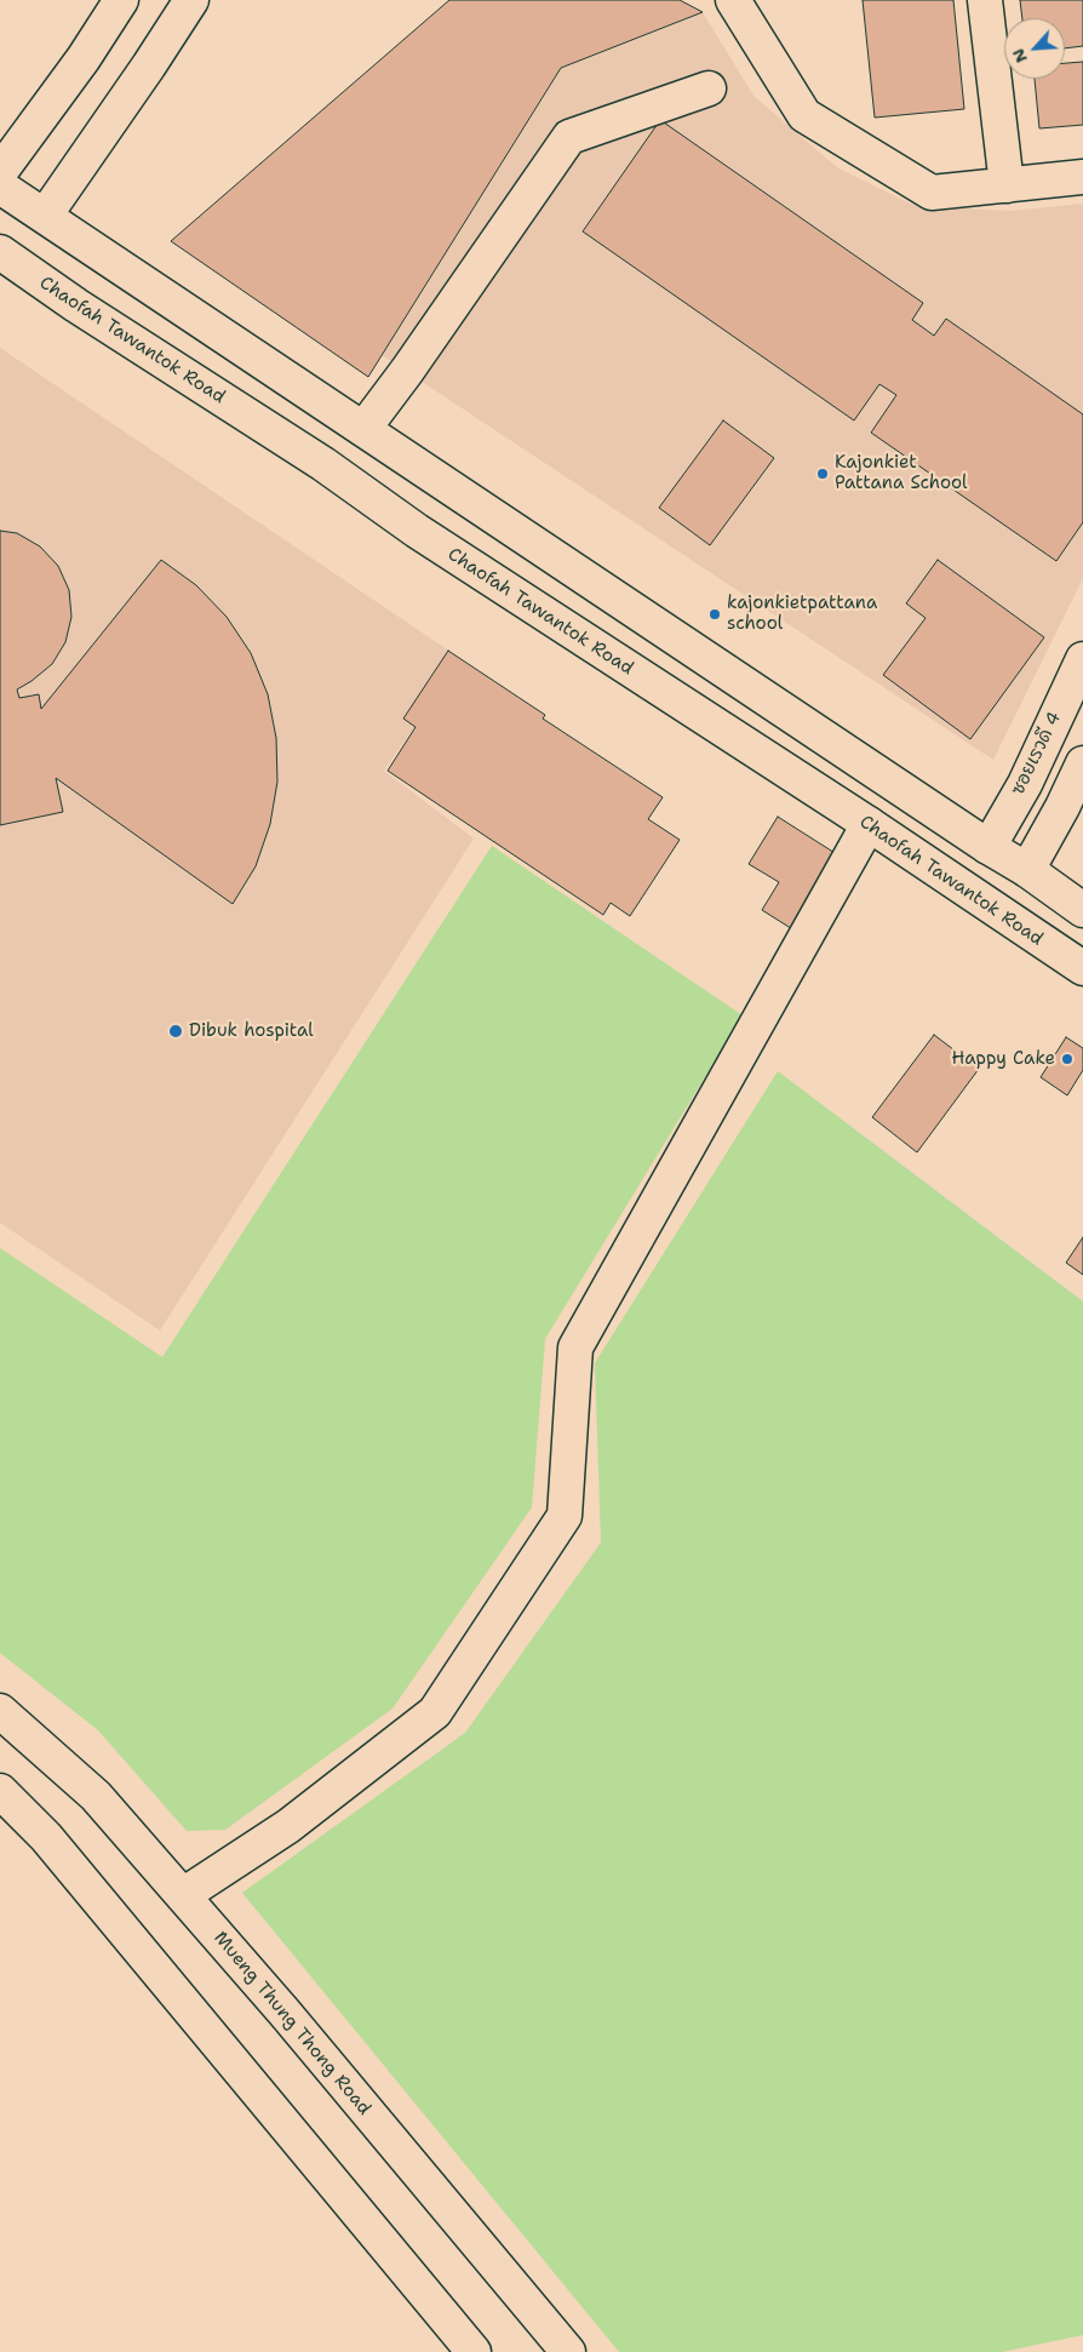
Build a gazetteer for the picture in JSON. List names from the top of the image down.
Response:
{
  "streets": {
    "street": ["Chaofah Tawantok Road", "ซอยเรวดี 4", "Mueng Thung Thong Road"]
  },
  "places": [
    "Kajonkiet Pattana School",
    "kajonkietpattana school",
    "Dibuk hospital",
    "Happy Cake"
  ],
  "north": "bottom left"
}
